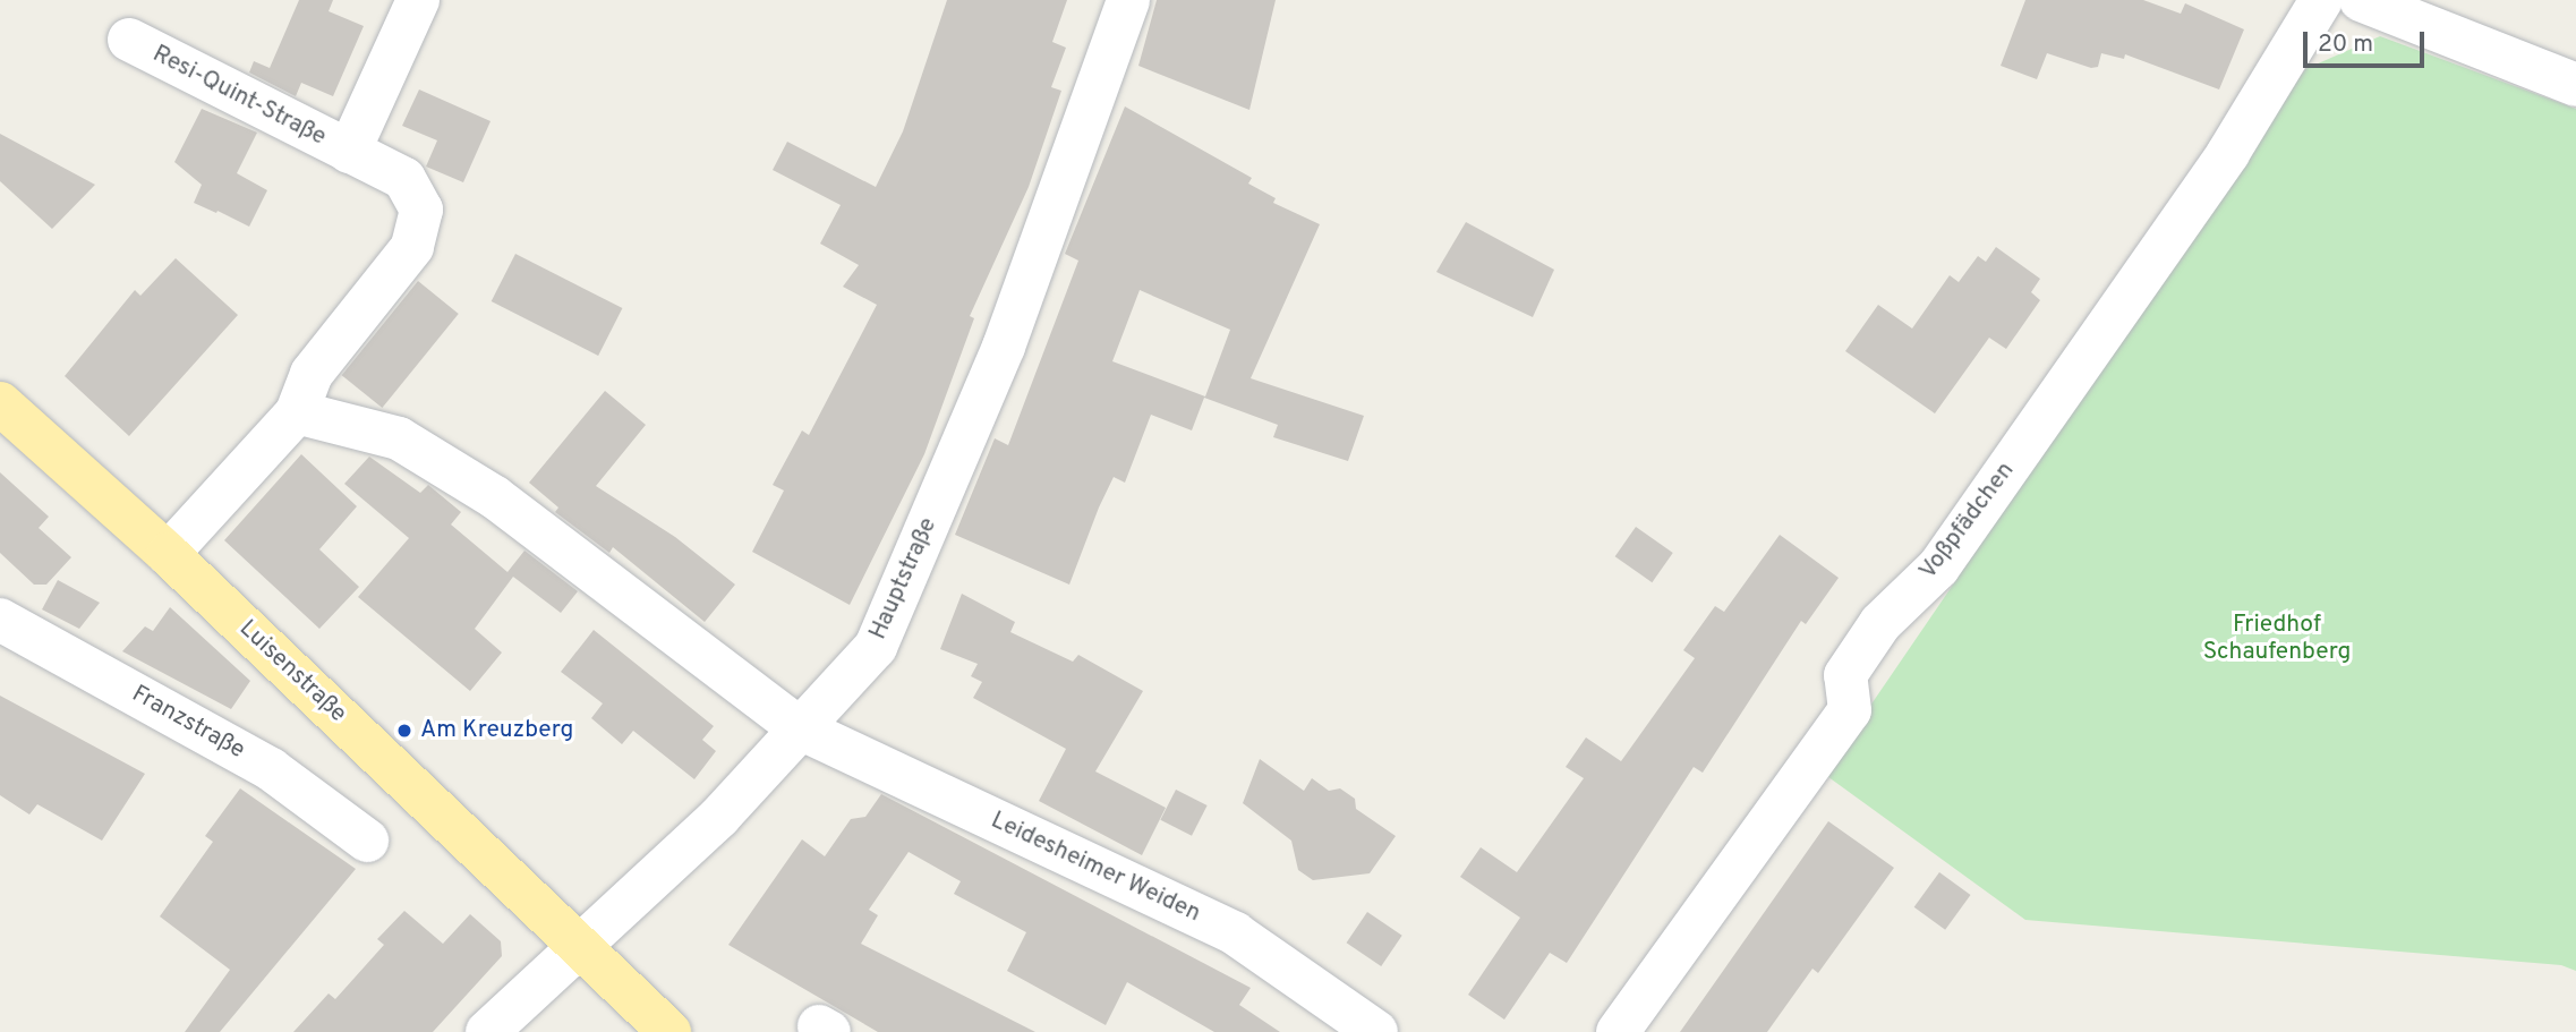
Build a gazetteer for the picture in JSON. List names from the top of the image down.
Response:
{
  "streets": {
    "main road": ["Luisenstraße"],
    "street": [
      "Resi-Quint-Straße",
      "Voßpfädchen",
      "Hauptstraße",
      "Franzstraße",
      "Leidesheimer Weiden"
    ]
  },
  "crossings": [
    ["Hauptstraße", "Luisenstraße"],
    ["Hauptstraße", "Leidesheimer Weiden"]
  ],
  "parks": ["Friedhof Schaufenberg"],
  "places": ["Am Kreuzberg"],
  "scale_bar": "20 m"
}
